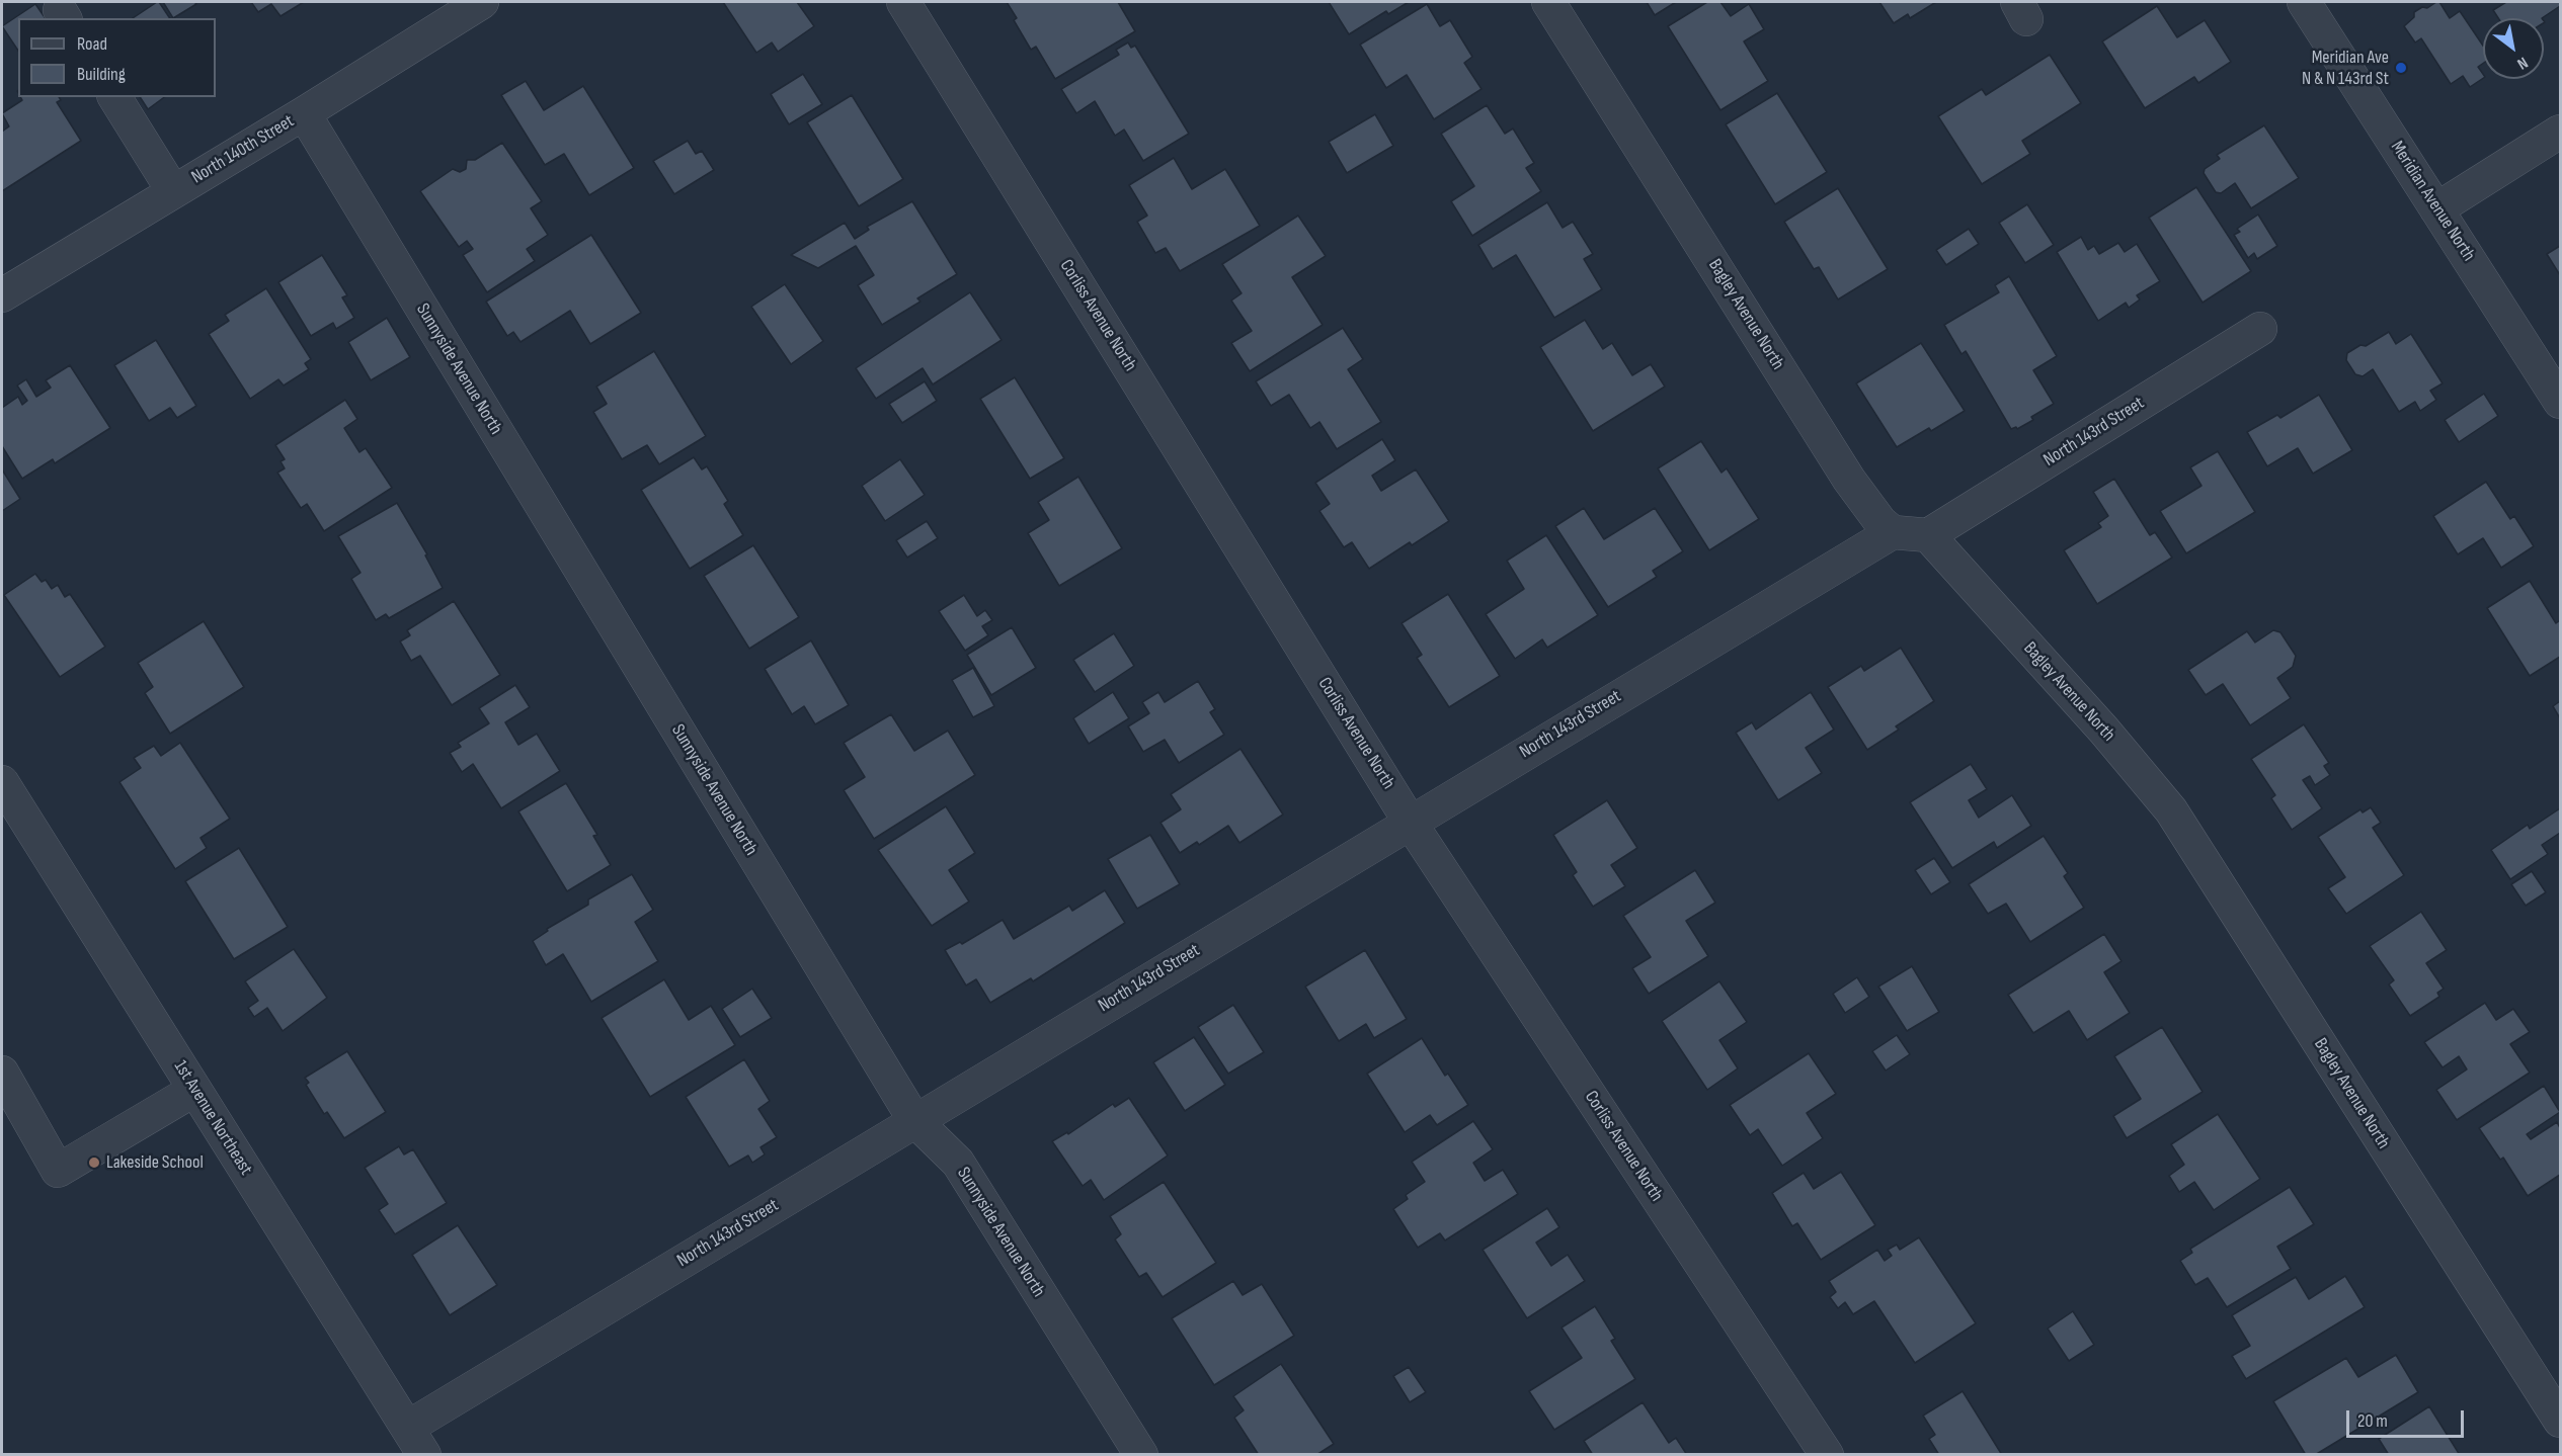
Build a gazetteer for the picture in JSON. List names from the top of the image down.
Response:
{
  "streets": {
    "street": [
      "North 140th Street",
      "Meridian Avenue North",
      "Bagley Avenue North",
      "Corliss Avenue North",
      "Sunnyside Avenue North",
      "North 143rd Street",
      "1st Avenue Northeast"
    ]
  },
  "crossings": [
    ["North 140th Street", "Sunnyside Avenue North"],
    ["Bagley Avenue North", "North 143rd Street"],
    ["Corliss Avenue North", "North 143rd Street"],
    ["Sunnyside Avenue North", "North 143rd Street"],
    ["North 143rd Street", "1st Avenue Northeast"]
  ],
  "places": ["Meridian Ave N & N 143rd St", "Lakeside School"],
  "legend": ["Road", "Building"],
  "scale_bar": "20 m",
  "north": "bottom right"
}
